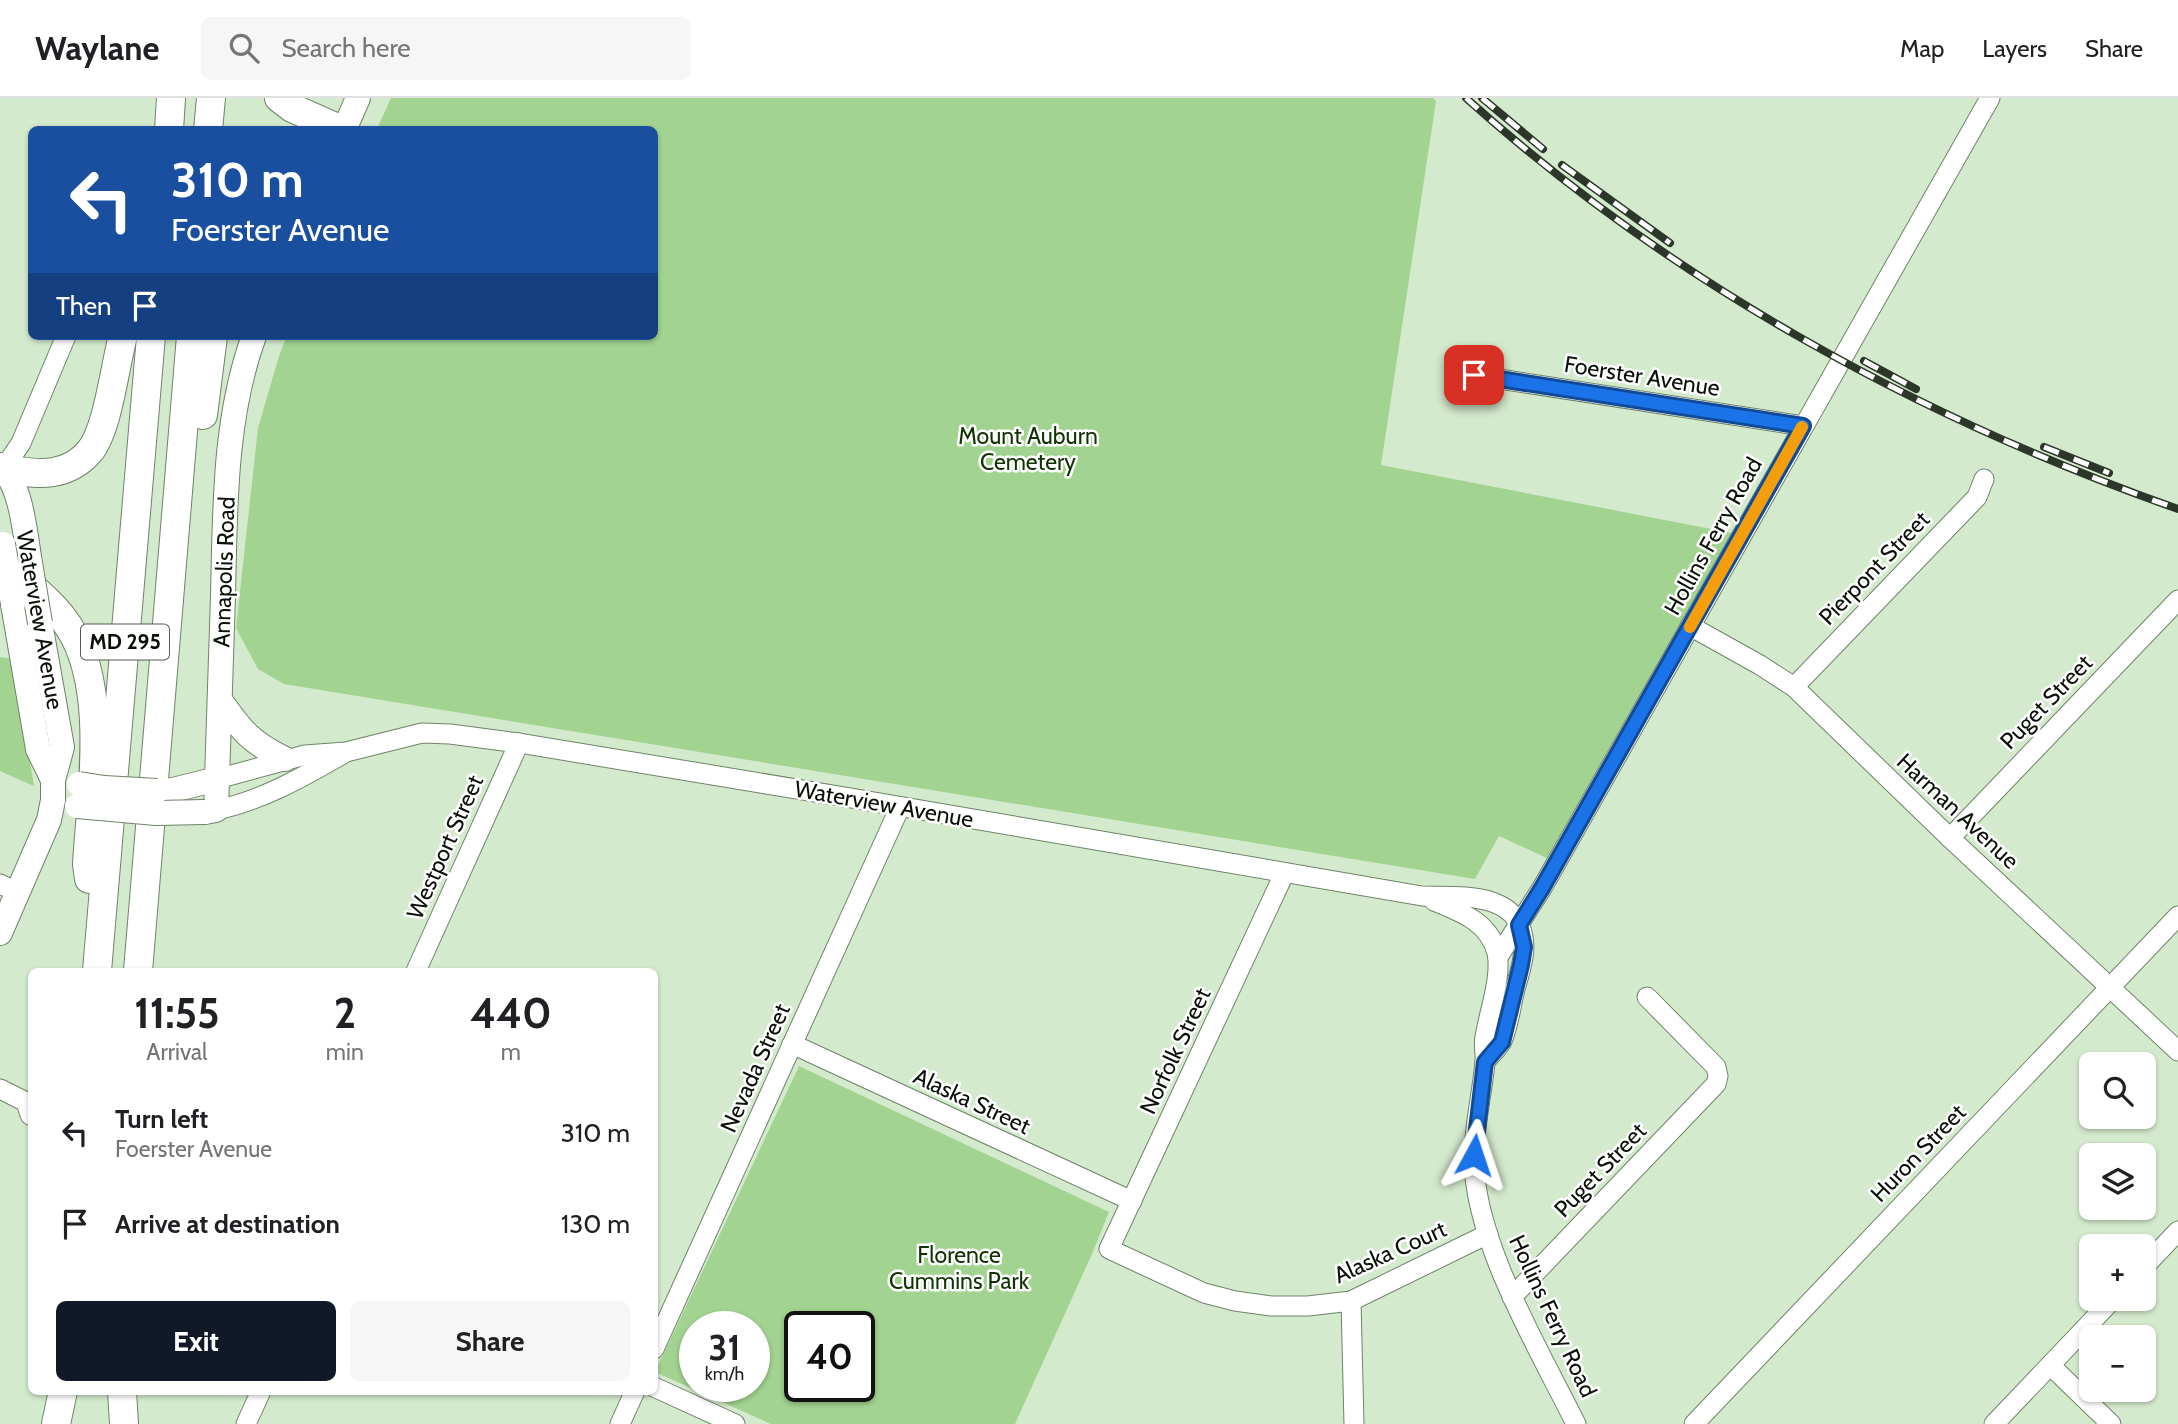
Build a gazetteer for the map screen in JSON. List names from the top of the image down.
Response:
{
  "streets": {
    "highway": ["MD 295"],
    "main road": ["Annapolis Road", "Waterview Avenue"],
    "street": [
      "Foerster Avenue",
      "Hollins Ferry Road",
      "Pierpont Street",
      "Puget Street",
      "Harman Avenue",
      "Westport Street",
      "Norfolk Street",
      "Nevada Street",
      "Alaska Street",
      "Huron Street",
      "Alaska Court"
    ]
  },
  "crossings": [
    ["Foerster Avenue", "Hollins Ferry Road"],
    ["Hollins Ferry Road", "Waterview Avenue"],
    ["Hollins Ferry Road", "Puget Street"],
    ["Hollins Ferry Road", "Harman Avenue"],
    ["Hollins Ferry Road", "Alaska Court"],
    ["Pierpont Street", "Harman Avenue"],
    ["Annapolis Road", "Waterview Avenue"],
    ["Waterview Avenue", "Westport Street"],
    ["Waterview Avenue", "Norfolk Street"],
    ["Waterview Avenue", "Nevada Street"],
    ["Puget Street", "Harman Avenue"],
    ["Harman Avenue", "Huron Street"],
    ["Norfolk Street", "Alaska Street"],
    ["Norfolk Street", "Alaska Court"],
    ["Nevada Street", "Alaska Street"]
  ],
  "parks": ["Mount Auburn Cemetery", "Florence Cummins Park"],
  "page": {
    "header": "Waylane",
    "search": "Search here",
    "nav": ["Map", "Layers", "Share"],
    "turn": ["310 m", "Foerster Avenue"],
    "then": "Then",
    "eta": [
      "11:55",
      "Arrival",
      "2",
      "min",
      "440",
      "m"
    ],
    "map_buttons": ["+", "−"],
    "list": [
      {
        "name": "Turn left",
        "note": "Foerster Avenue",
        "value": "310 m"
      },
      {
        "name": "Arrive at destination",
        "value": "130 m"
      }
    ],
    "buttons": ["Exit", "Share"],
    "speed": "31 km/h",
    "limit": "40"
  }
}
